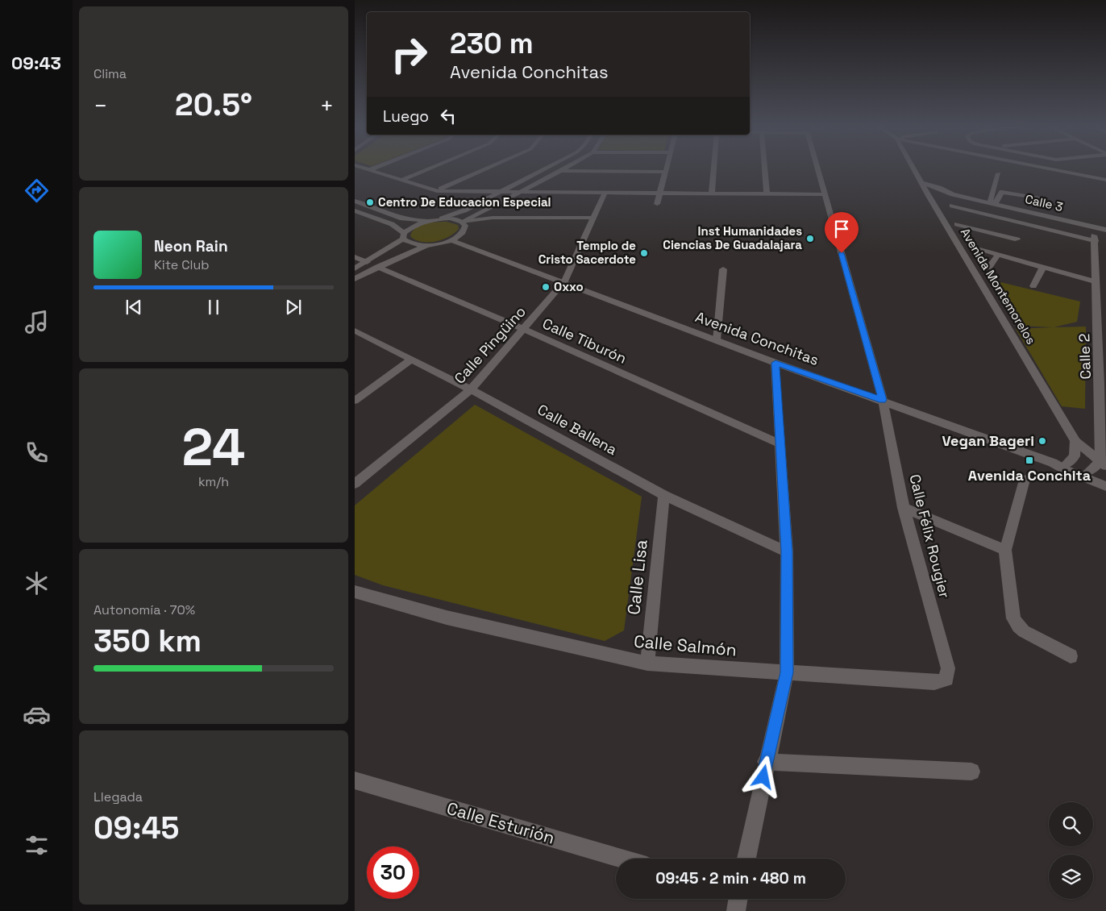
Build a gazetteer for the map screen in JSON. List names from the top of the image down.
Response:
{
  "streets": {
    "street": [
      "Calle 3",
      "Avenida Montemorelos",
      "Avenida Conchitas",
      "Calle Tiburón",
      "Calle Pingüino",
      "Calle 2",
      "Calle Ballena",
      "Calle Félix Rougier",
      "Calle Lisa",
      "Calle Salmón",
      "Calle Esturión"
    ]
  },
  "crossings": [
    ["Calle 3", "Avenida Montemorelos"],
    ["Avenida Conchitas", "Calle Pingüino"],
    ["Avenida Conchitas", "Calle Félix Rougier"],
    ["Calle Tiburón", "Calle Pingüino"],
    ["Calle Pingüino", "Calle Ballena"],
    ["Calle Ballena", "Calle Lisa"],
    ["Calle Félix Rougier", "Calle Salmón"],
    ["Calle Lisa", "Calle Salmón"]
  ],
  "places": {
    "other": [
      "Centro De Educacion Especial",
      "Inst Humanidades Ciencias De Guadalajara",
      "Templo de Cristo Sacerdote",
      "Oxxo",
      "Vegan Bageri"
    ],
    "transit": ["Avenida Conchita"]
  },
  "page": {
    "tabs": "09:43",
    "tile": [
      "Clima",
      ["24", "km/h"],
      ["Autonomía · 70%", "350 km"],
      ["Llegada", "09:45"]
    ],
    "turn": ["230 m", "Avenida Conchitas"],
    "heat": ["−", "20.5°", "+"],
    "then": "Luego",
    "song": ["Neon Rain", "Kite Club"],
    "limit": "30",
    "trip": "09:45 · 2 min · 480 m"
  }
}
